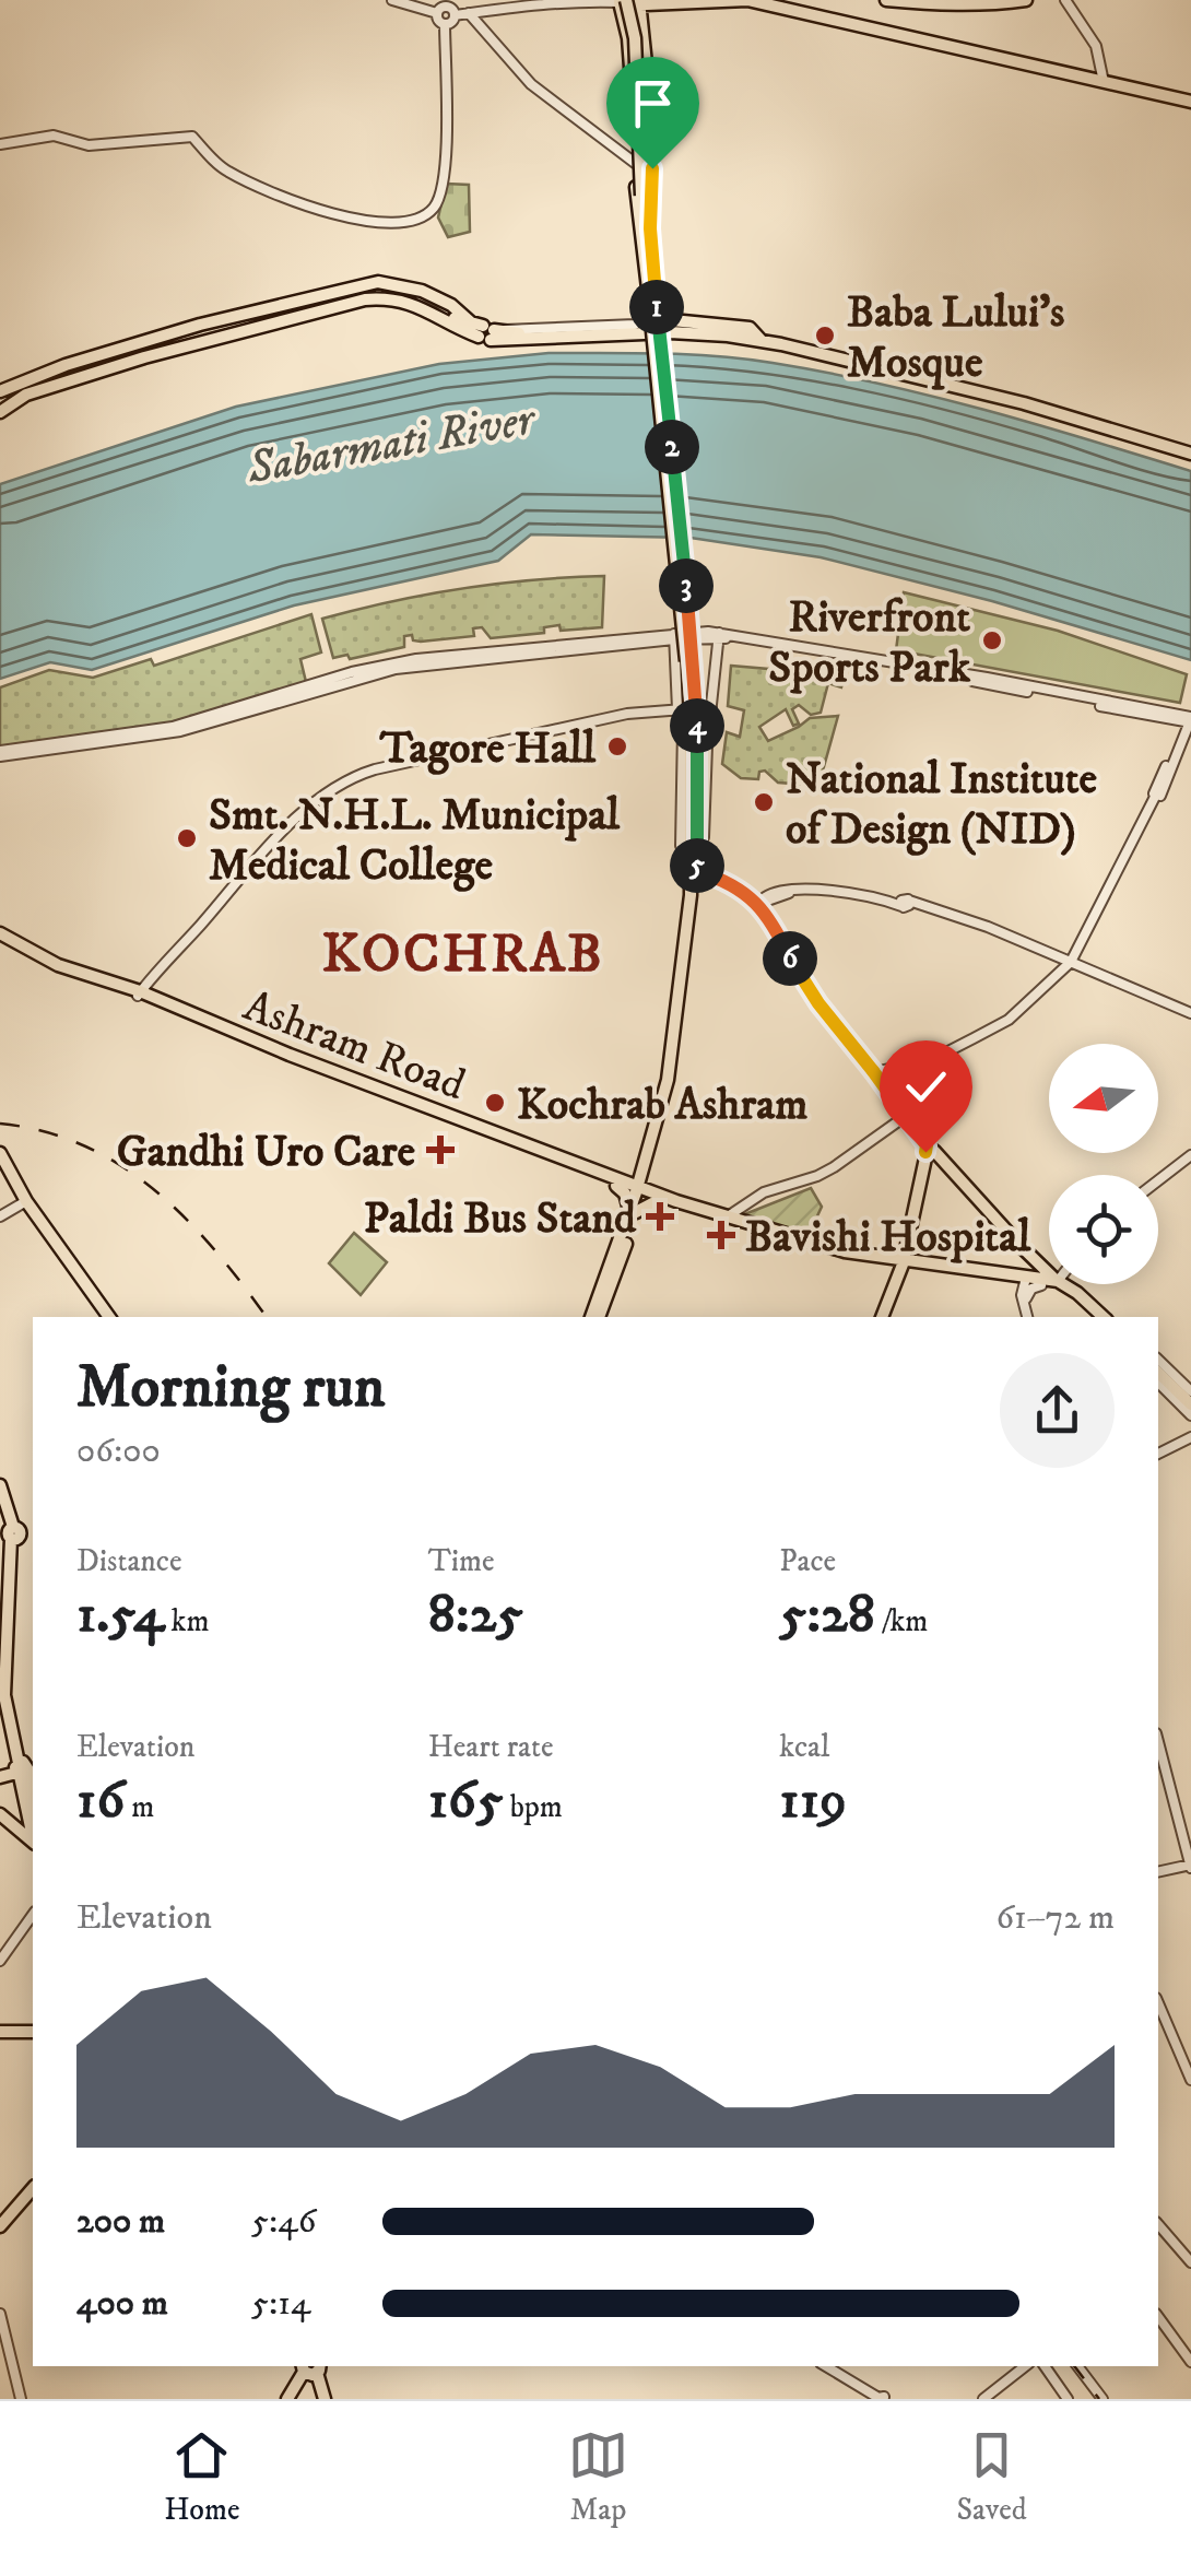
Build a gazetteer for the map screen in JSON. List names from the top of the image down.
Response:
{
  "streets": {
    "main road": ["Ashram Road"]
  },
  "districts": ["KOCHRAB"],
  "water": ["Sabarmati River"],
  "places": {
    "other": [
      "Baba Lului's Mosque",
      "Riverfront Sports Park",
      "Tagore Hall",
      "National Institute of Design (NID)",
      "Smt. N.H.L. Municipal Medical College",
      "Kochrab Ashram"
    ],
    "health": ["Gandhi Uro Care", "Paldi Bus Stand", "Bavishi Hospital"]
  },
  "north": "left",
  "page": {
    "pins": [
      "1",
      "2",
      "3",
      "4",
      "5",
      "6"
    ],
    "heading": ["Morning run", "06:00"],
    "stats": [
      ["Distance", "1.54 km"],
      ["Time", "8:25"],
      ["Pace", "5:28 /km"],
      ["Elevation", "16 m"],
      ["Heart rate", "165 bpm"],
      ["kcal", "119"]
    ],
    "chart": ["Elevation", "61–72 m"],
    "list": [
      {
        "name": "200 m",
        "note": "5:46"
      },
      {
        "name": "400 m",
        "note": "5:14"
      }
    ],
    "tabs": ["Home", "Map", "Saved"]
  }
}
